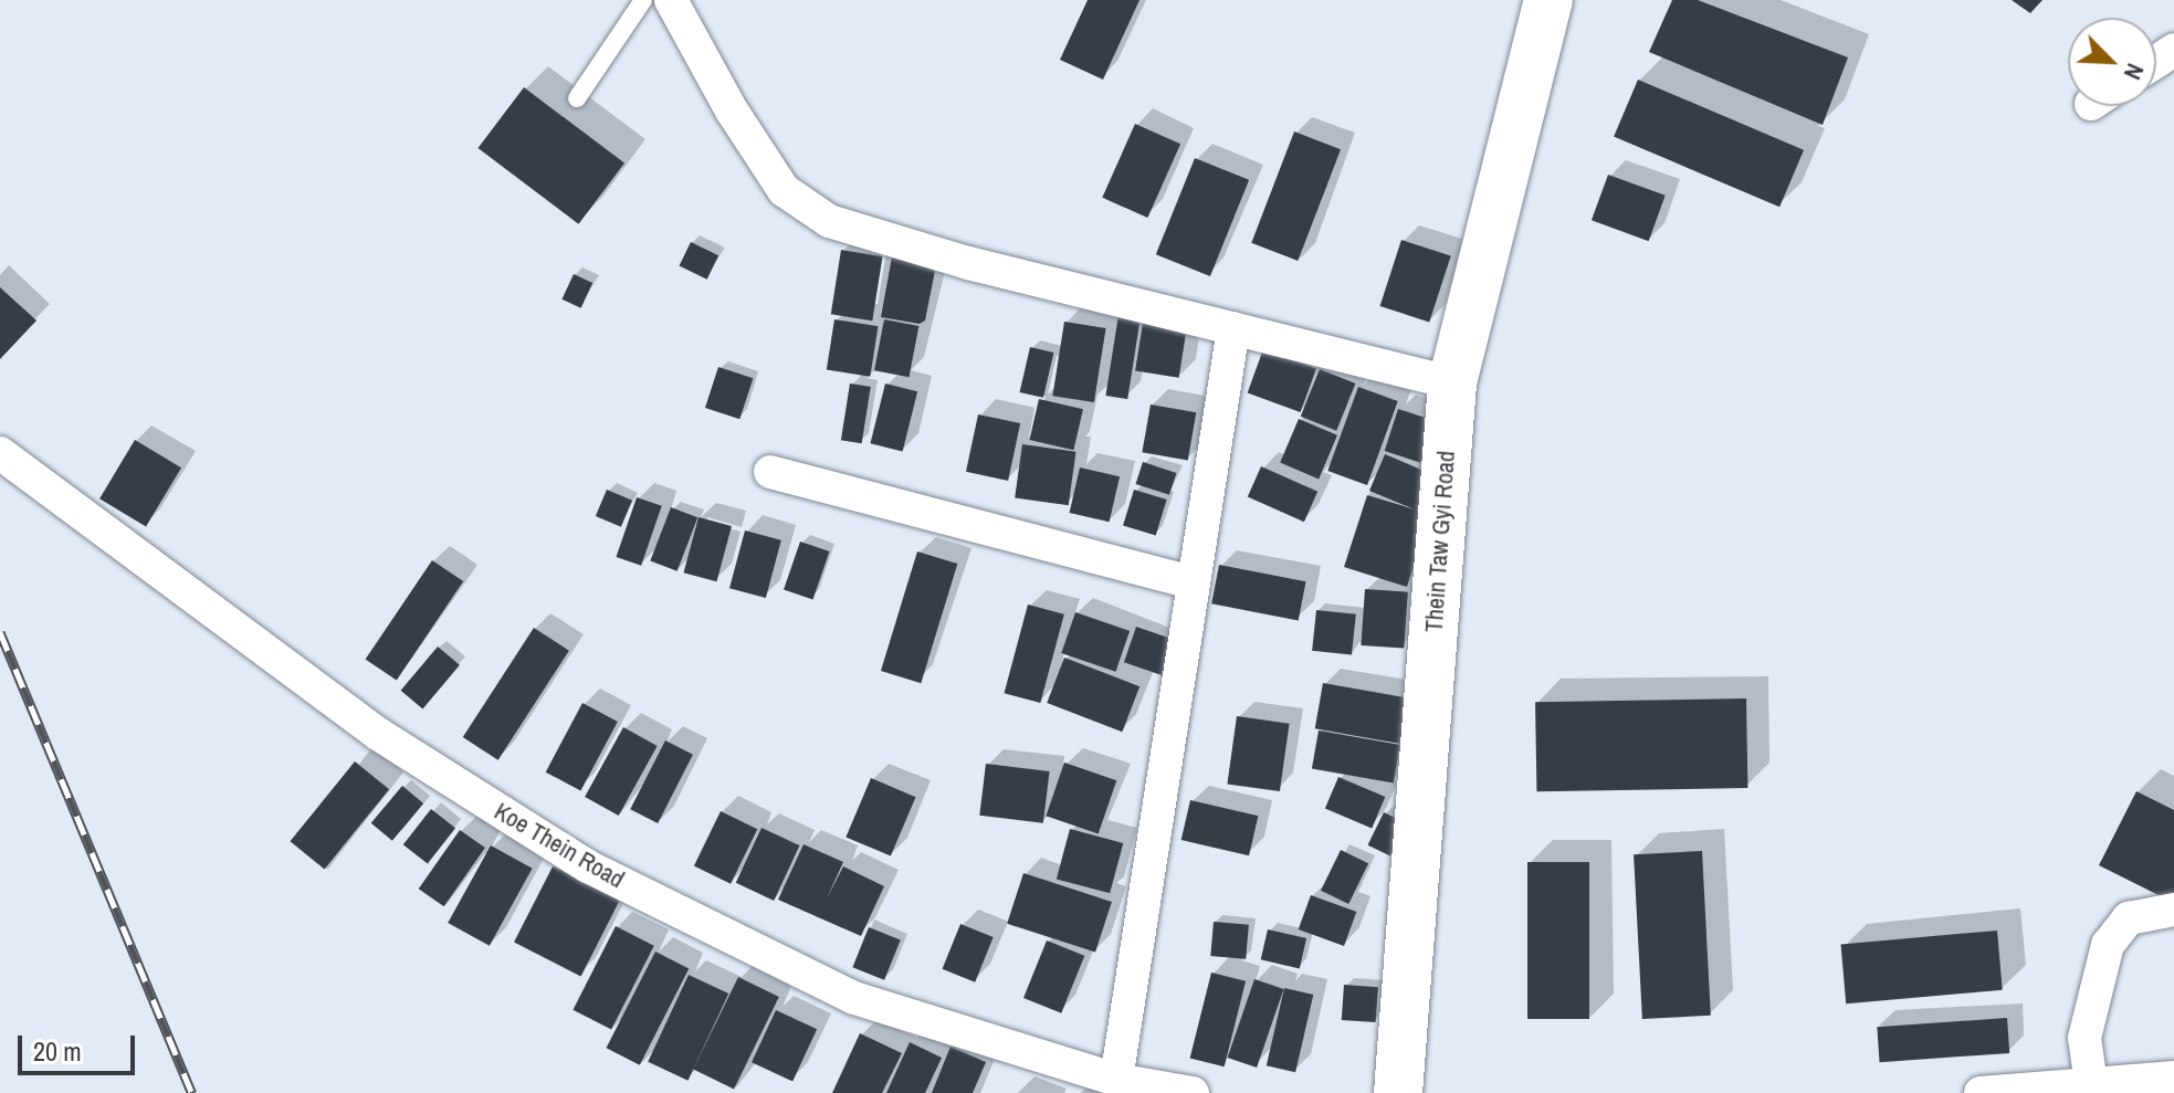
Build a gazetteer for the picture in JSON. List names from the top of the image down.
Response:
{
  "streets": {
    "street": ["Thein Taw Gyi Road", "Koe Thein Road"]
  },
  "scale_bar": "20 m",
  "north": "bottom right"
}
